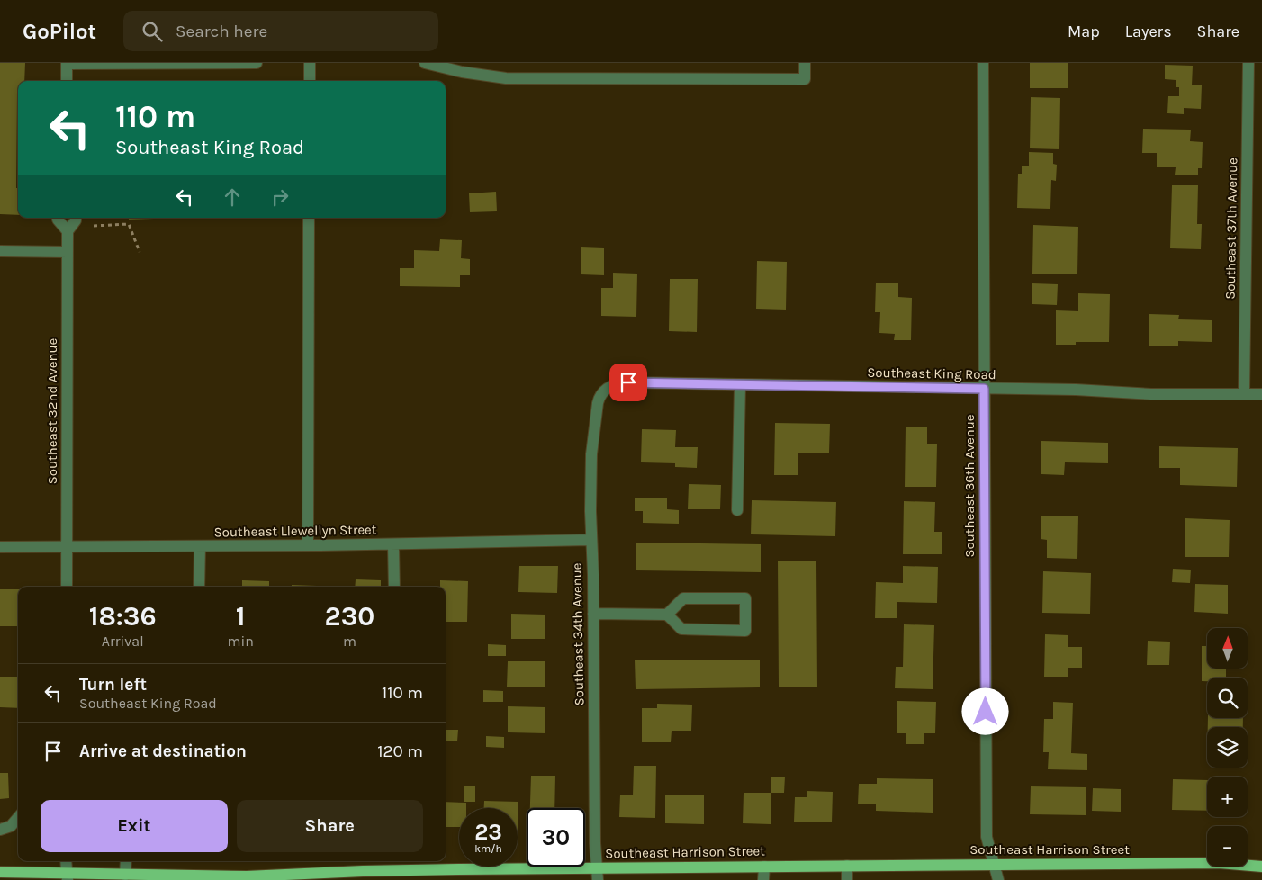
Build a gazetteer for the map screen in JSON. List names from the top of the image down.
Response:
{
  "streets": {
    "main road": ["Southeast Harrison Street"],
    "street": [
      "Southeast 37th Avenue",
      "Southeast King Road",
      "Southeast 32nd Avenue",
      "Southeast 36th Avenue",
      "Southeast Llewellyn Street",
      "Southeast 34th Avenue"
    ]
  },
  "crossings": [
    ["Southeast 37th Avenue", "Southeast King Road"],
    ["Southeast King Road", "Southeast 36th Avenue"],
    ["Southeast King Road", "Southeast 34th Avenue"],
    ["Southeast 32nd Avenue", "Southeast Llewellyn Street"],
    ["Southeast 36th Avenue", "Southeast Harrison Street"],
    ["Southeast Llewellyn Street", "Southeast 34th Avenue"],
    ["Southeast 34th Avenue", "Southeast Harrison Street"]
  ],
  "north": "top",
  "page": {
    "header": "GoPilot",
    "search": "Search here",
    "nav": ["Map", "Layers", "Share"],
    "turn": ["110 m", "Southeast King Road"],
    "eta": [
      "18:36",
      "Arrival",
      "1",
      "min",
      "230",
      "m"
    ],
    "map_buttons": ["+", "−"],
    "list": [
      {
        "name": "Turn left",
        "note": "Southeast King Road",
        "value": "110 m"
      },
      {
        "name": "Arrive at destination",
        "value": "120 m"
      }
    ],
    "buttons": ["Exit", "Share"],
    "speed": "23 km/h",
    "limit": "30"
  }
}
